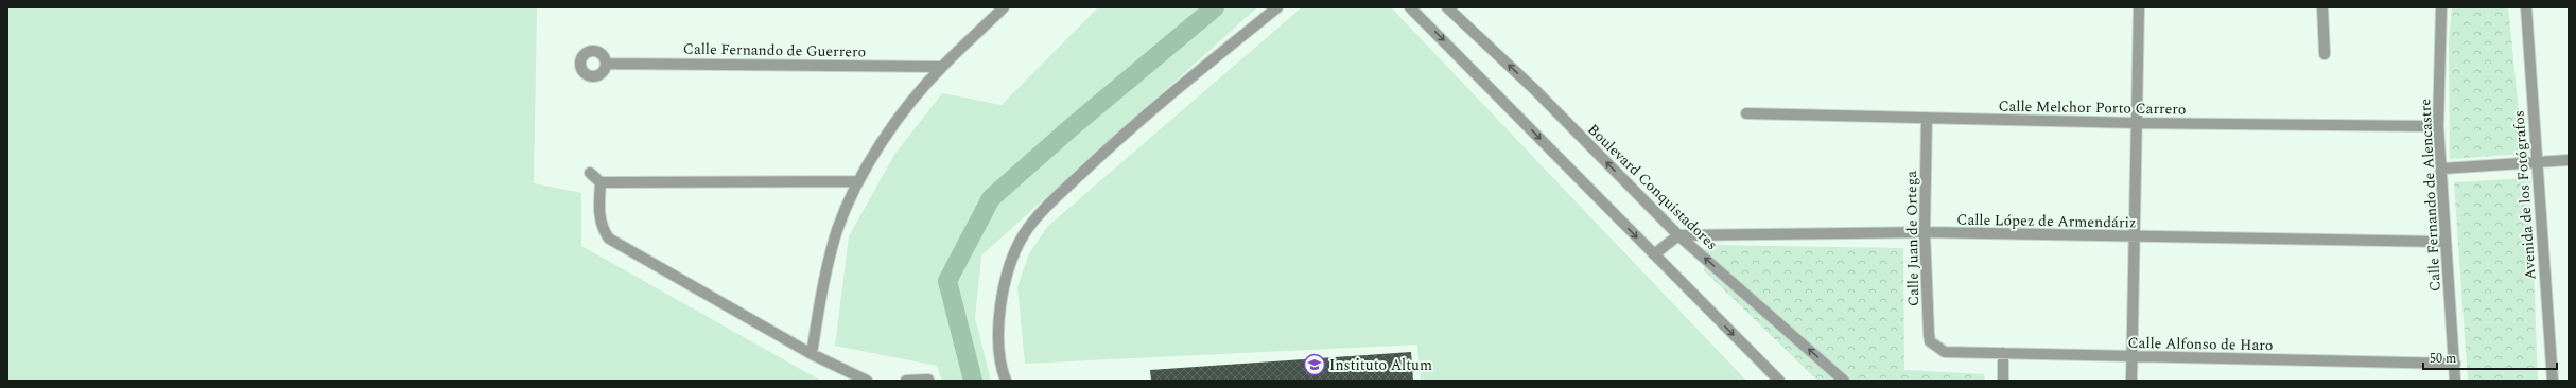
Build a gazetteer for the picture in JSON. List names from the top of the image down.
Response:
{
  "streets": {
    "street": [
      "Calle Fernando de Guerrero",
      "Calle Melchor Porto Carrero",
      "Boulevard Conquistadores",
      "Calle Fernando de Alencastre",
      "Avenida de los Fotógrafos",
      "Calle López de Armendáriz",
      "Calle Juan de Ortega",
      "Calle Alfonso de Haro"
    ]
  },
  "crossings": [
    ["Calle Melchor Porto Carrero", "Calle Fernando de Alencastre"],
    ["Calle Melchor Porto Carrero", "Calle Juan de Ortega"],
    ["Boulevard Conquistadores", "Calle López de Armendáriz"],
    ["Calle Fernando de Alencastre", "Calle López de Armendáriz"],
    ["Calle Fernando de Alencastre", "Calle Alfonso de Haro"],
    ["Calle López de Armendáriz", "Calle Juan de Ortega"],
    ["Calle Juan de Ortega", "Calle Alfonso de Haro"]
  ],
  "places": {
    "school or university": ["Instituto Altum"]
  },
  "scale_bar": "50 m"
}
